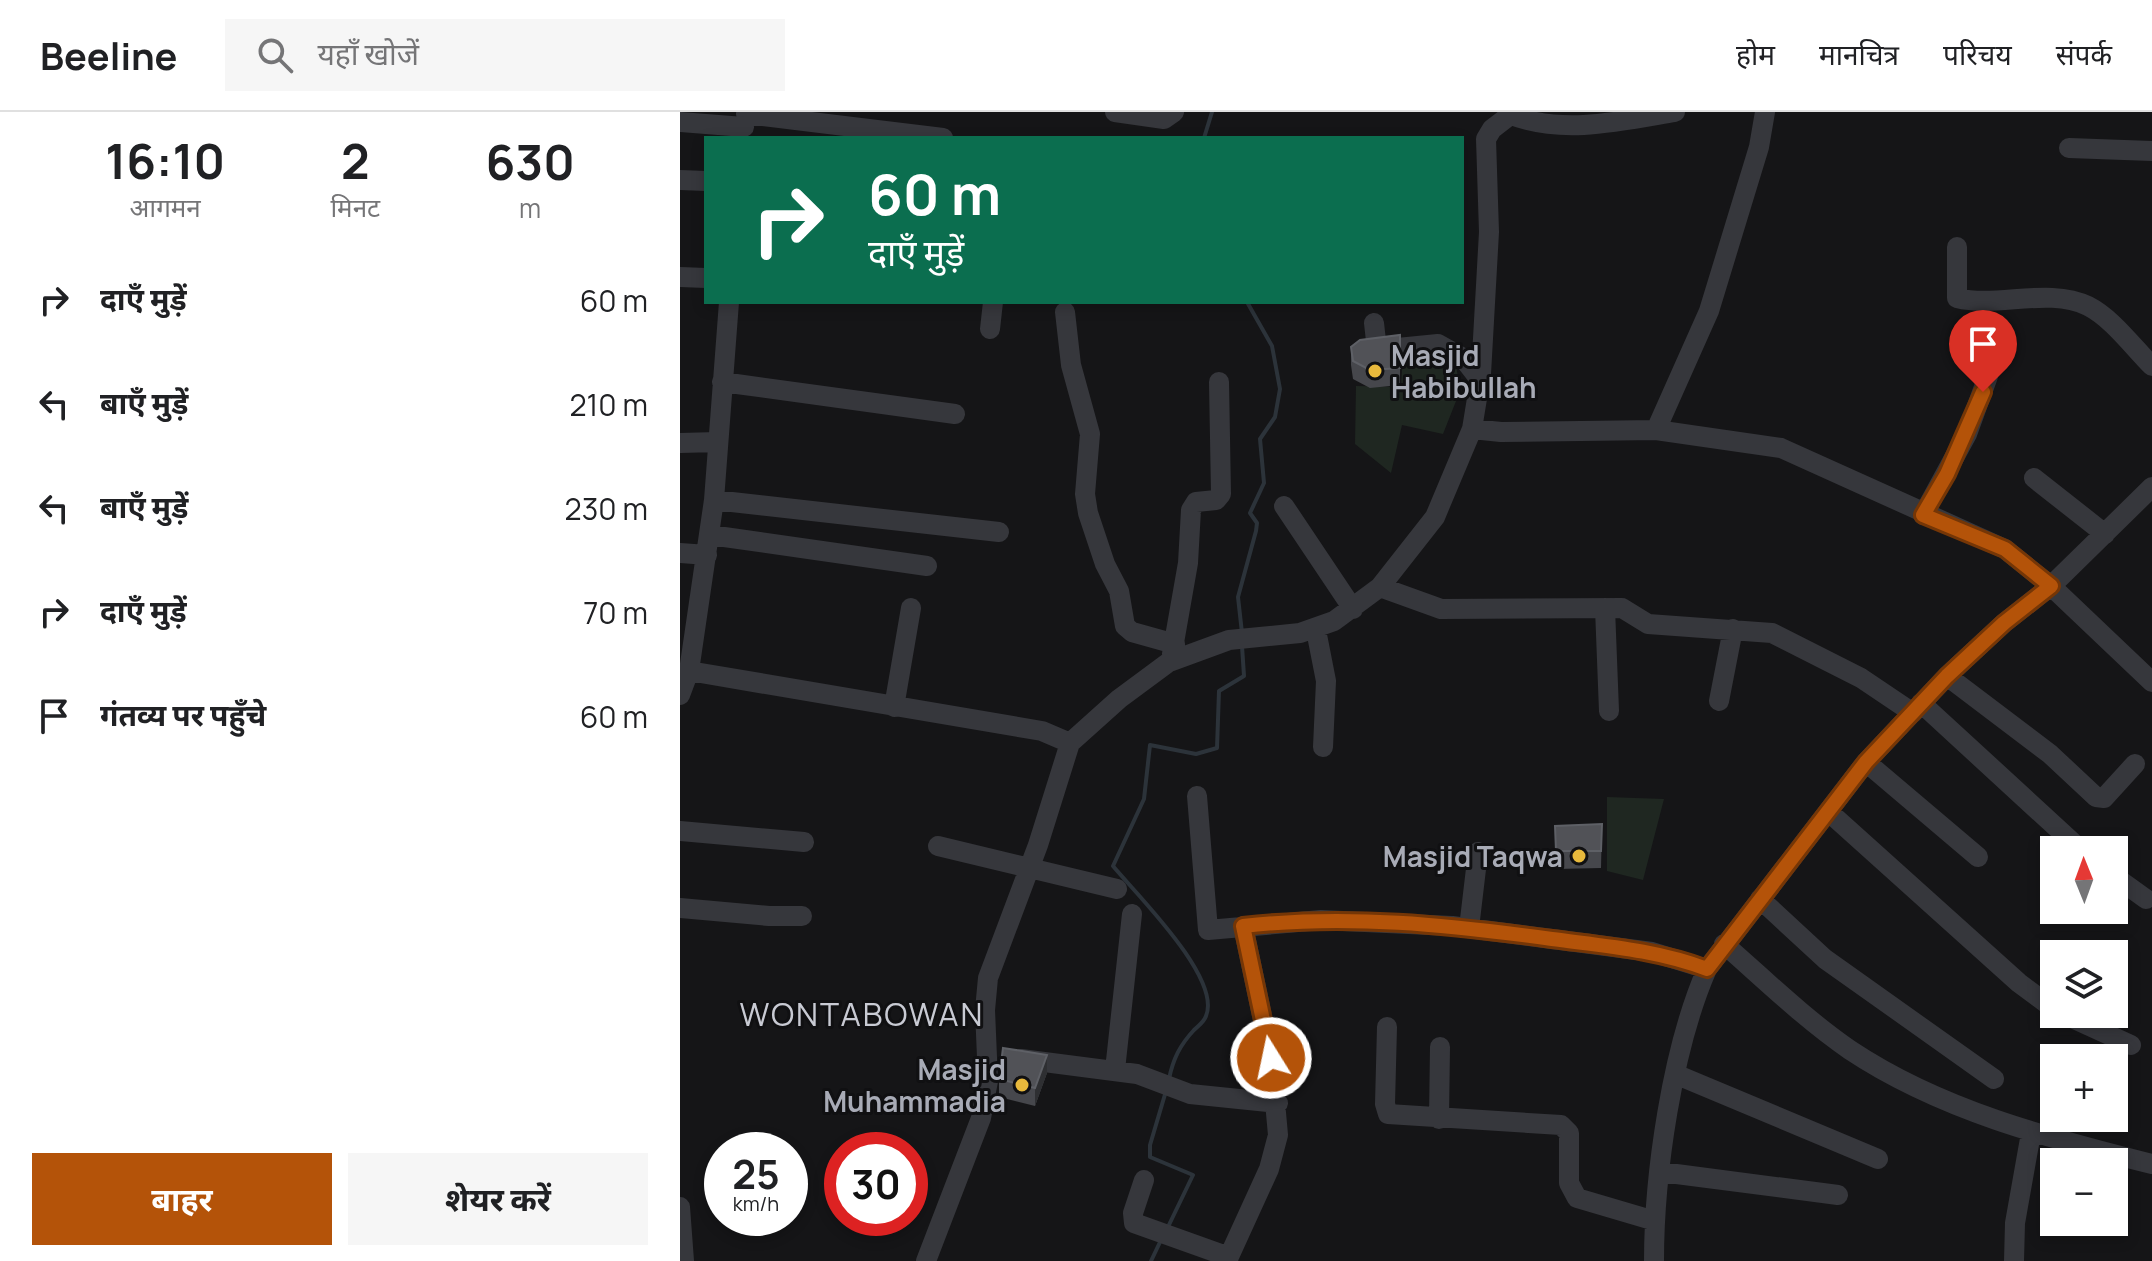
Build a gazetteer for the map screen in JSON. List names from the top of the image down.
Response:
{
  "districts": ["WONTABOWAN"],
  "places": ["Masjid Habibullah", "Masjid Taqwa", "Masjid Muhammadia"],
  "north": "top",
  "page": {
    "header": "Beeline",
    "search": "यहाँ खोजें",
    "nav": [
      "होम",
      "मानचित्र",
      "परिचय",
      "संपर्क"
    ],
    "eta": [
      "16:10",
      "आगमन",
      "2",
      "मिनट",
      "630",
      "m"
    ],
    "turn": ["60 m", "दाएँ मुड़ें"],
    "list": [
      {
        "name": "दाएँ मुड़ें",
        "value": "60 m"
      },
      {
        "name": "बाएँ मुड़ें",
        "value": "210 m"
      },
      {
        "name": "बाएँ मुड़ें",
        "value": "230 m"
      },
      {
        "name": "दाएँ मुड़ें",
        "value": "70 m"
      },
      {
        "name": "गंतव्य पर पहुँचे",
        "value": "60 m"
      }
    ],
    "map_buttons": ["+", "−"],
    "speed": "25 km/h",
    "limit": "30",
    "buttons": ["बाहर", "शेयर करें"]
  }
}
